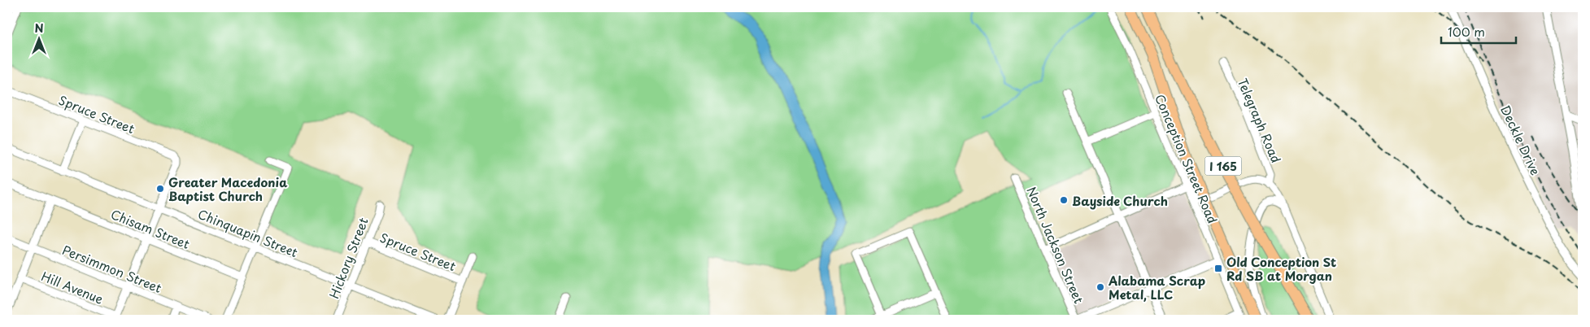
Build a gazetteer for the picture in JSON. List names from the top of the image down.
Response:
{
  "streets": {
    "highway": ["I 165"],
    "street": [
      "Spruce Street",
      "Telegraph Road",
      "Deckle Drive",
      "Conception Street Road",
      "Chisam Street",
      "Chinquapin Street",
      "North Jackson Street",
      "Hickory Street",
      "Persimmon Street",
      "Hill Avenue"
    ]
  },
  "crossings": [
    ["Spruce Street", "Chinquapin Street"],
    ["Spruce Street", "Hickory Street"],
    ["Chinquapin Street", "Hickory Street"]
  ],
  "places": {
    "other": ["Greater Macedonia Baptist Church", "Bayside Church", "Alabama Scrap Metal, LLC"],
    "transit": ["Old Conception St Rd SB at Morgan"]
  },
  "scale_bar": "100 m",
  "north": "top"
}
